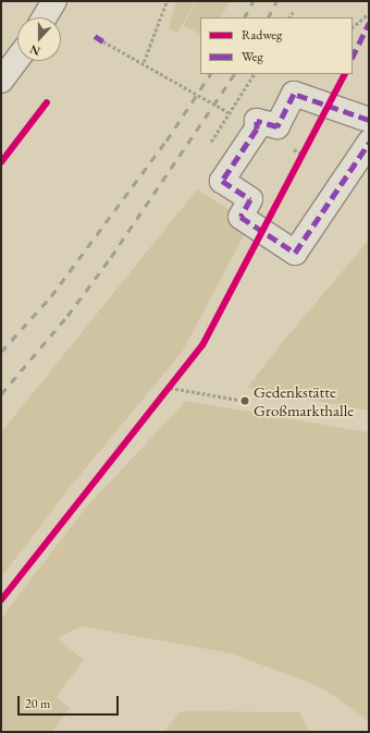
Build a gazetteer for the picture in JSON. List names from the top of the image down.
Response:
{
  "places": ["Gedenkstätte Großmarkthalle"],
  "legend": ["Radweg", "Weg"],
  "scale_bar": "20 m",
  "north": "bottom"
}
